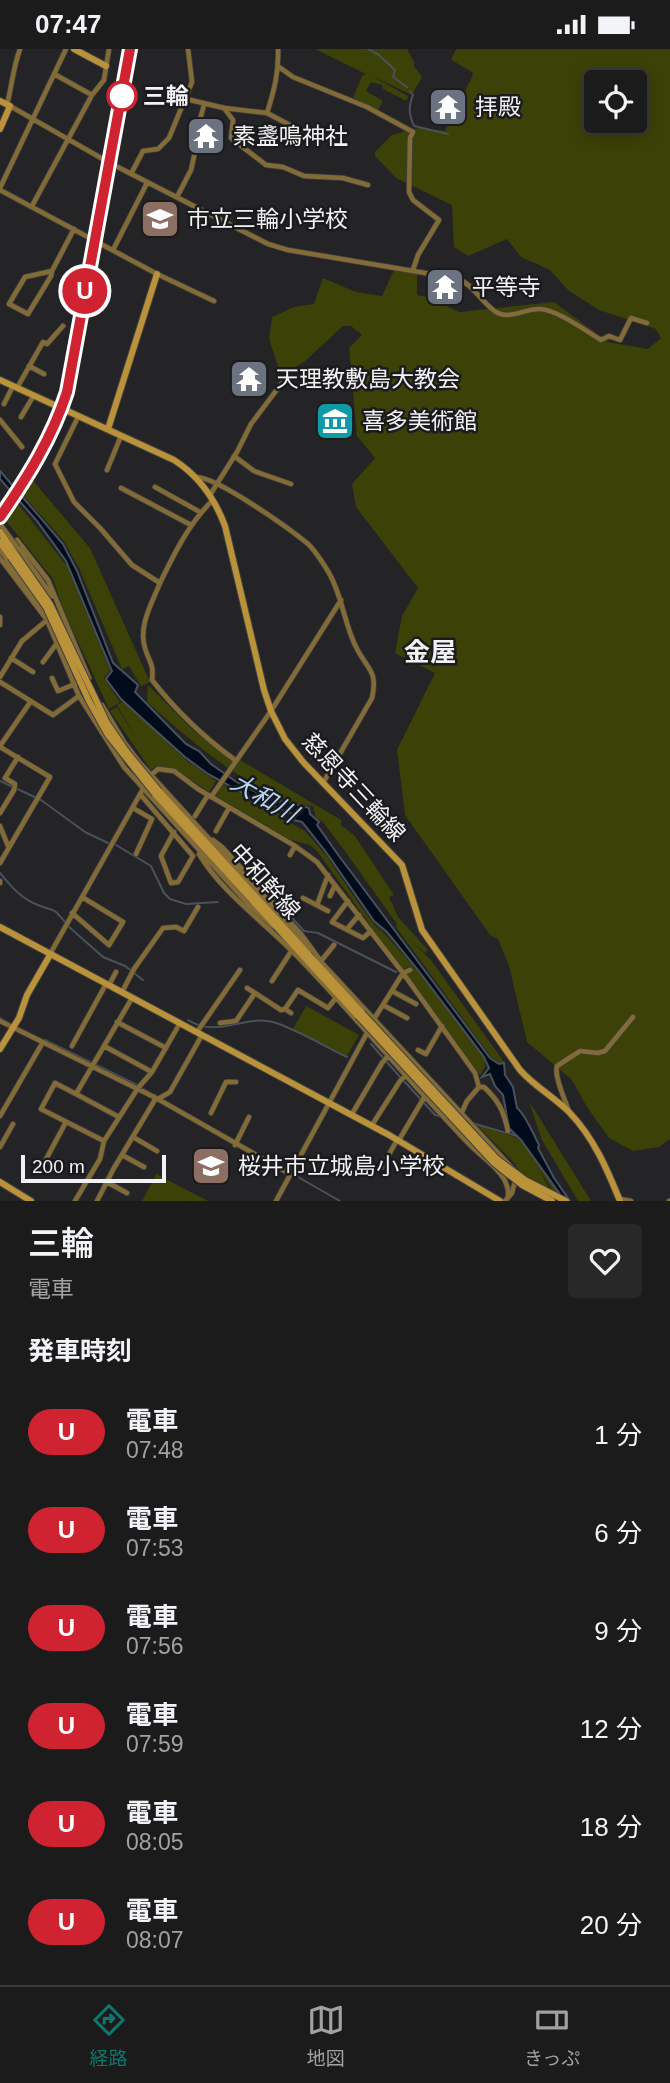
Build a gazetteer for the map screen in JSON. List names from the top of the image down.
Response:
{
  "streets": {
    "main road": ["慈恩寺三輪線", "中和幹線"]
  },
  "districts": ["金屋"],
  "water": ["大和川"],
  "places": {
    "other": ["三輪"],
    "temple": [
      "拝殿",
      "素盞鳴神社",
      "平等寺",
      "天理教敷島大教会"
    ],
    "school or university": ["市立三輪小学校", "桜井市立城島小学校"],
    "museum": ["喜多美術館"]
  },
  "scale_bar": "200 m",
  "page": {
    "status": "07:47",
    "on_map": "U",
    "scale": "200 m",
    "heading": [
      ["三輪", "電車"],
      "発車時刻"
    ],
    "list": [
      {
        "mark": "U",
        "name": "電車",
        "note": "07:48",
        "value": "1 分"
      },
      {
        "mark": "U",
        "name": "電車",
        "note": "07:53",
        "value": "6 分"
      },
      {
        "mark": "U",
        "name": "電車",
        "note": "07:56",
        "value": "9 分"
      },
      {
        "mark": "U",
        "name": "電車",
        "note": "07:59",
        "value": "12 分"
      },
      {
        "mark": "U",
        "name": "電車",
        "note": "08:05",
        "value": "18 分"
      },
      {
        "mark": "U",
        "name": "電車",
        "note": "08:07",
        "value": "20 分"
      }
    ],
    "tabs": ["経路", "地図", "きっぷ"]
  }
}
